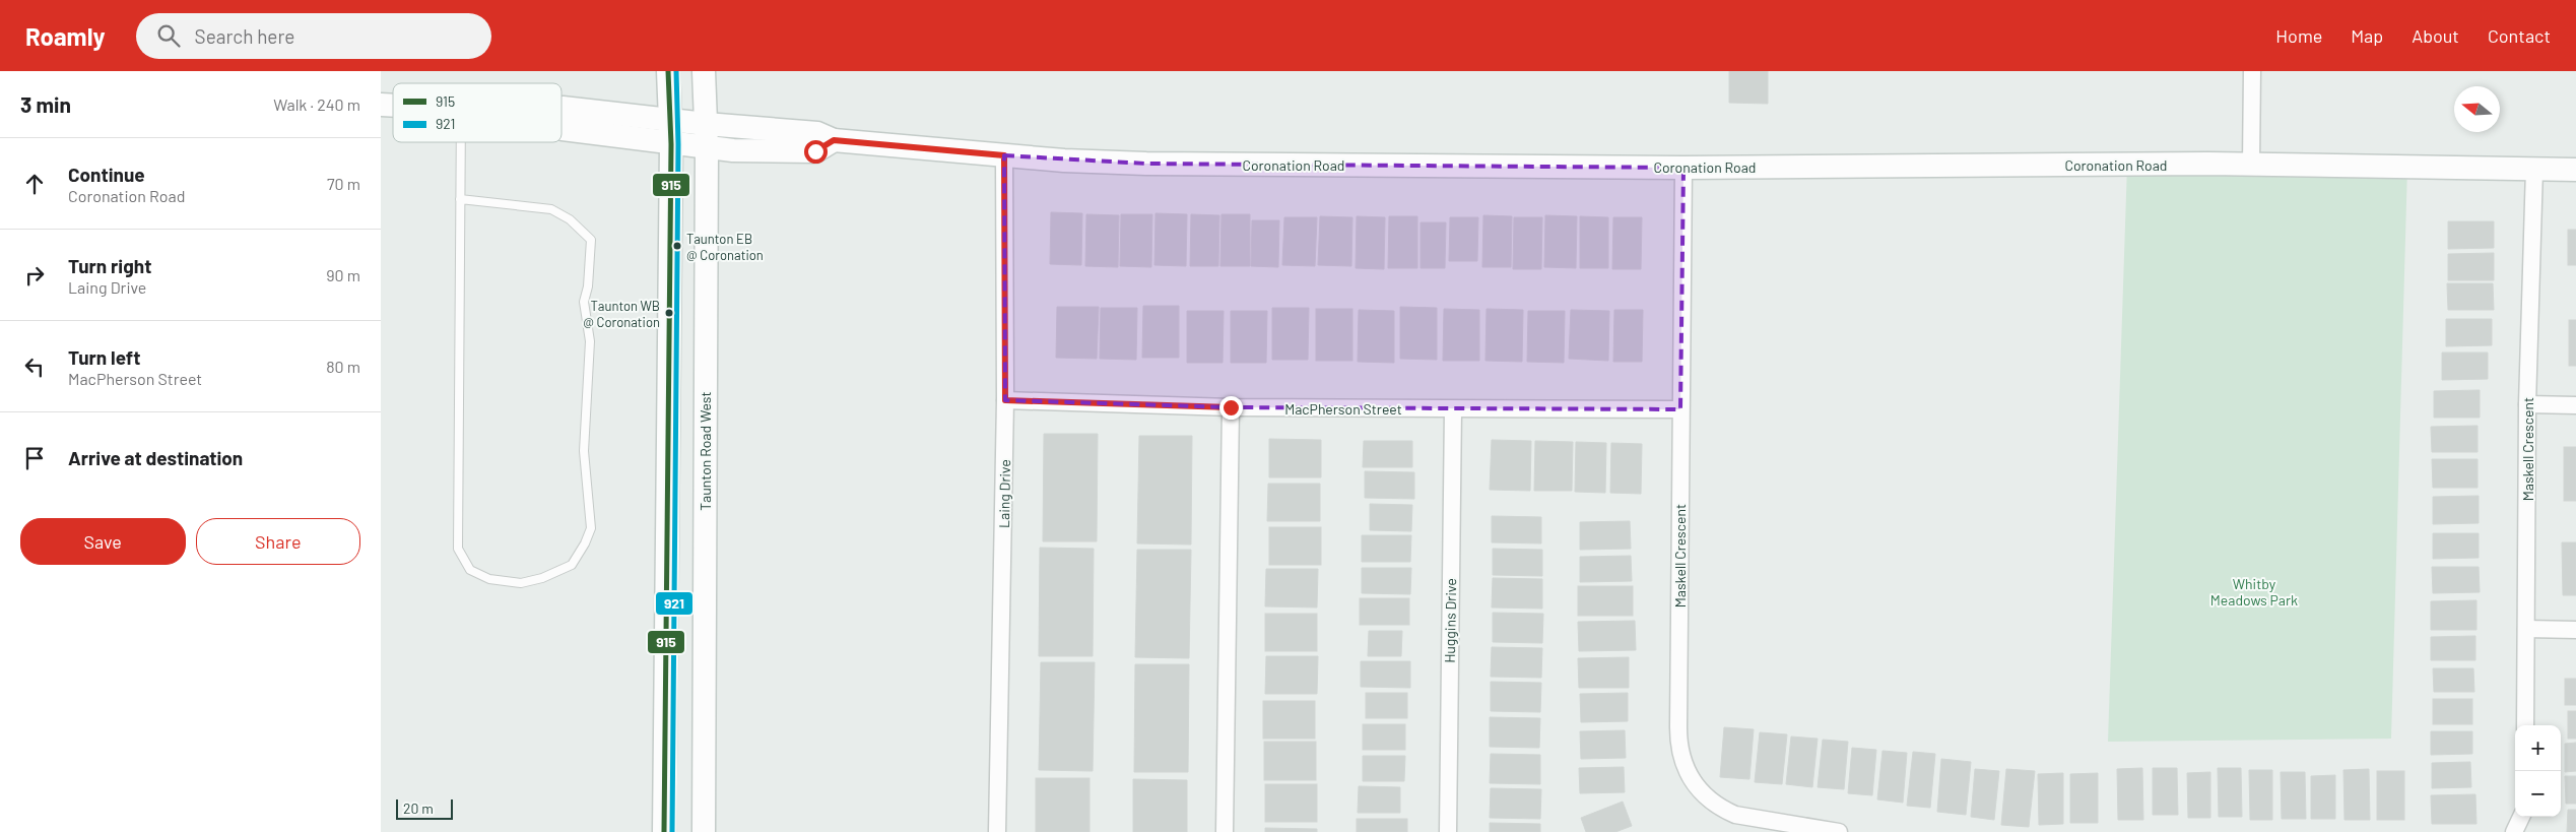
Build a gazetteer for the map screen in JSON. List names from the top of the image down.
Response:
{
  "streets": {
    "street": [
      "Coronation Road",
      "MacPherson Street",
      "Maskell Crescent",
      "Taunton Road West",
      "Laing Drive",
      "Huggins Drive"
    ]
  },
  "crossings": [
    ["Coronation Road", "Maskell Crescent"],
    ["Coronation Road", "Taunton Road West"],
    ["Coronation Road", "Laing Drive"],
    ["MacPherson Street", "Maskell Crescent"],
    ["MacPherson Street", "Laing Drive"],
    ["MacPherson Street", "Huggins Drive"]
  ],
  "parks": ["Whitby Meadows Park"],
  "places": ["Taunton EB @ Coronation", "Taunton WB @ Coronation"],
  "lines": ["transit line 915", "transit line 921"],
  "legend": ["915", "921"],
  "scale_bar": "20 m",
  "north": "left",
  "page": {
    "header": "Roamly",
    "search": "Search here",
    "nav": [
      "Home",
      "Map",
      "About",
      "Contact"
    ],
    "heading": ["3 min", "Walk · 240 m"],
    "list": [
      ["Continue", "Coronation Road", "70 m"],
      ["Turn right", "Laing Drive", "90 m"],
      ["Turn left", "MacPherson Street", "80 m"],
      "Arrive at destination"
    ],
    "buttons": ["Save", "Share"],
    "map_buttons": ["+", "−"],
    "scale": "20 m"
  }
}
